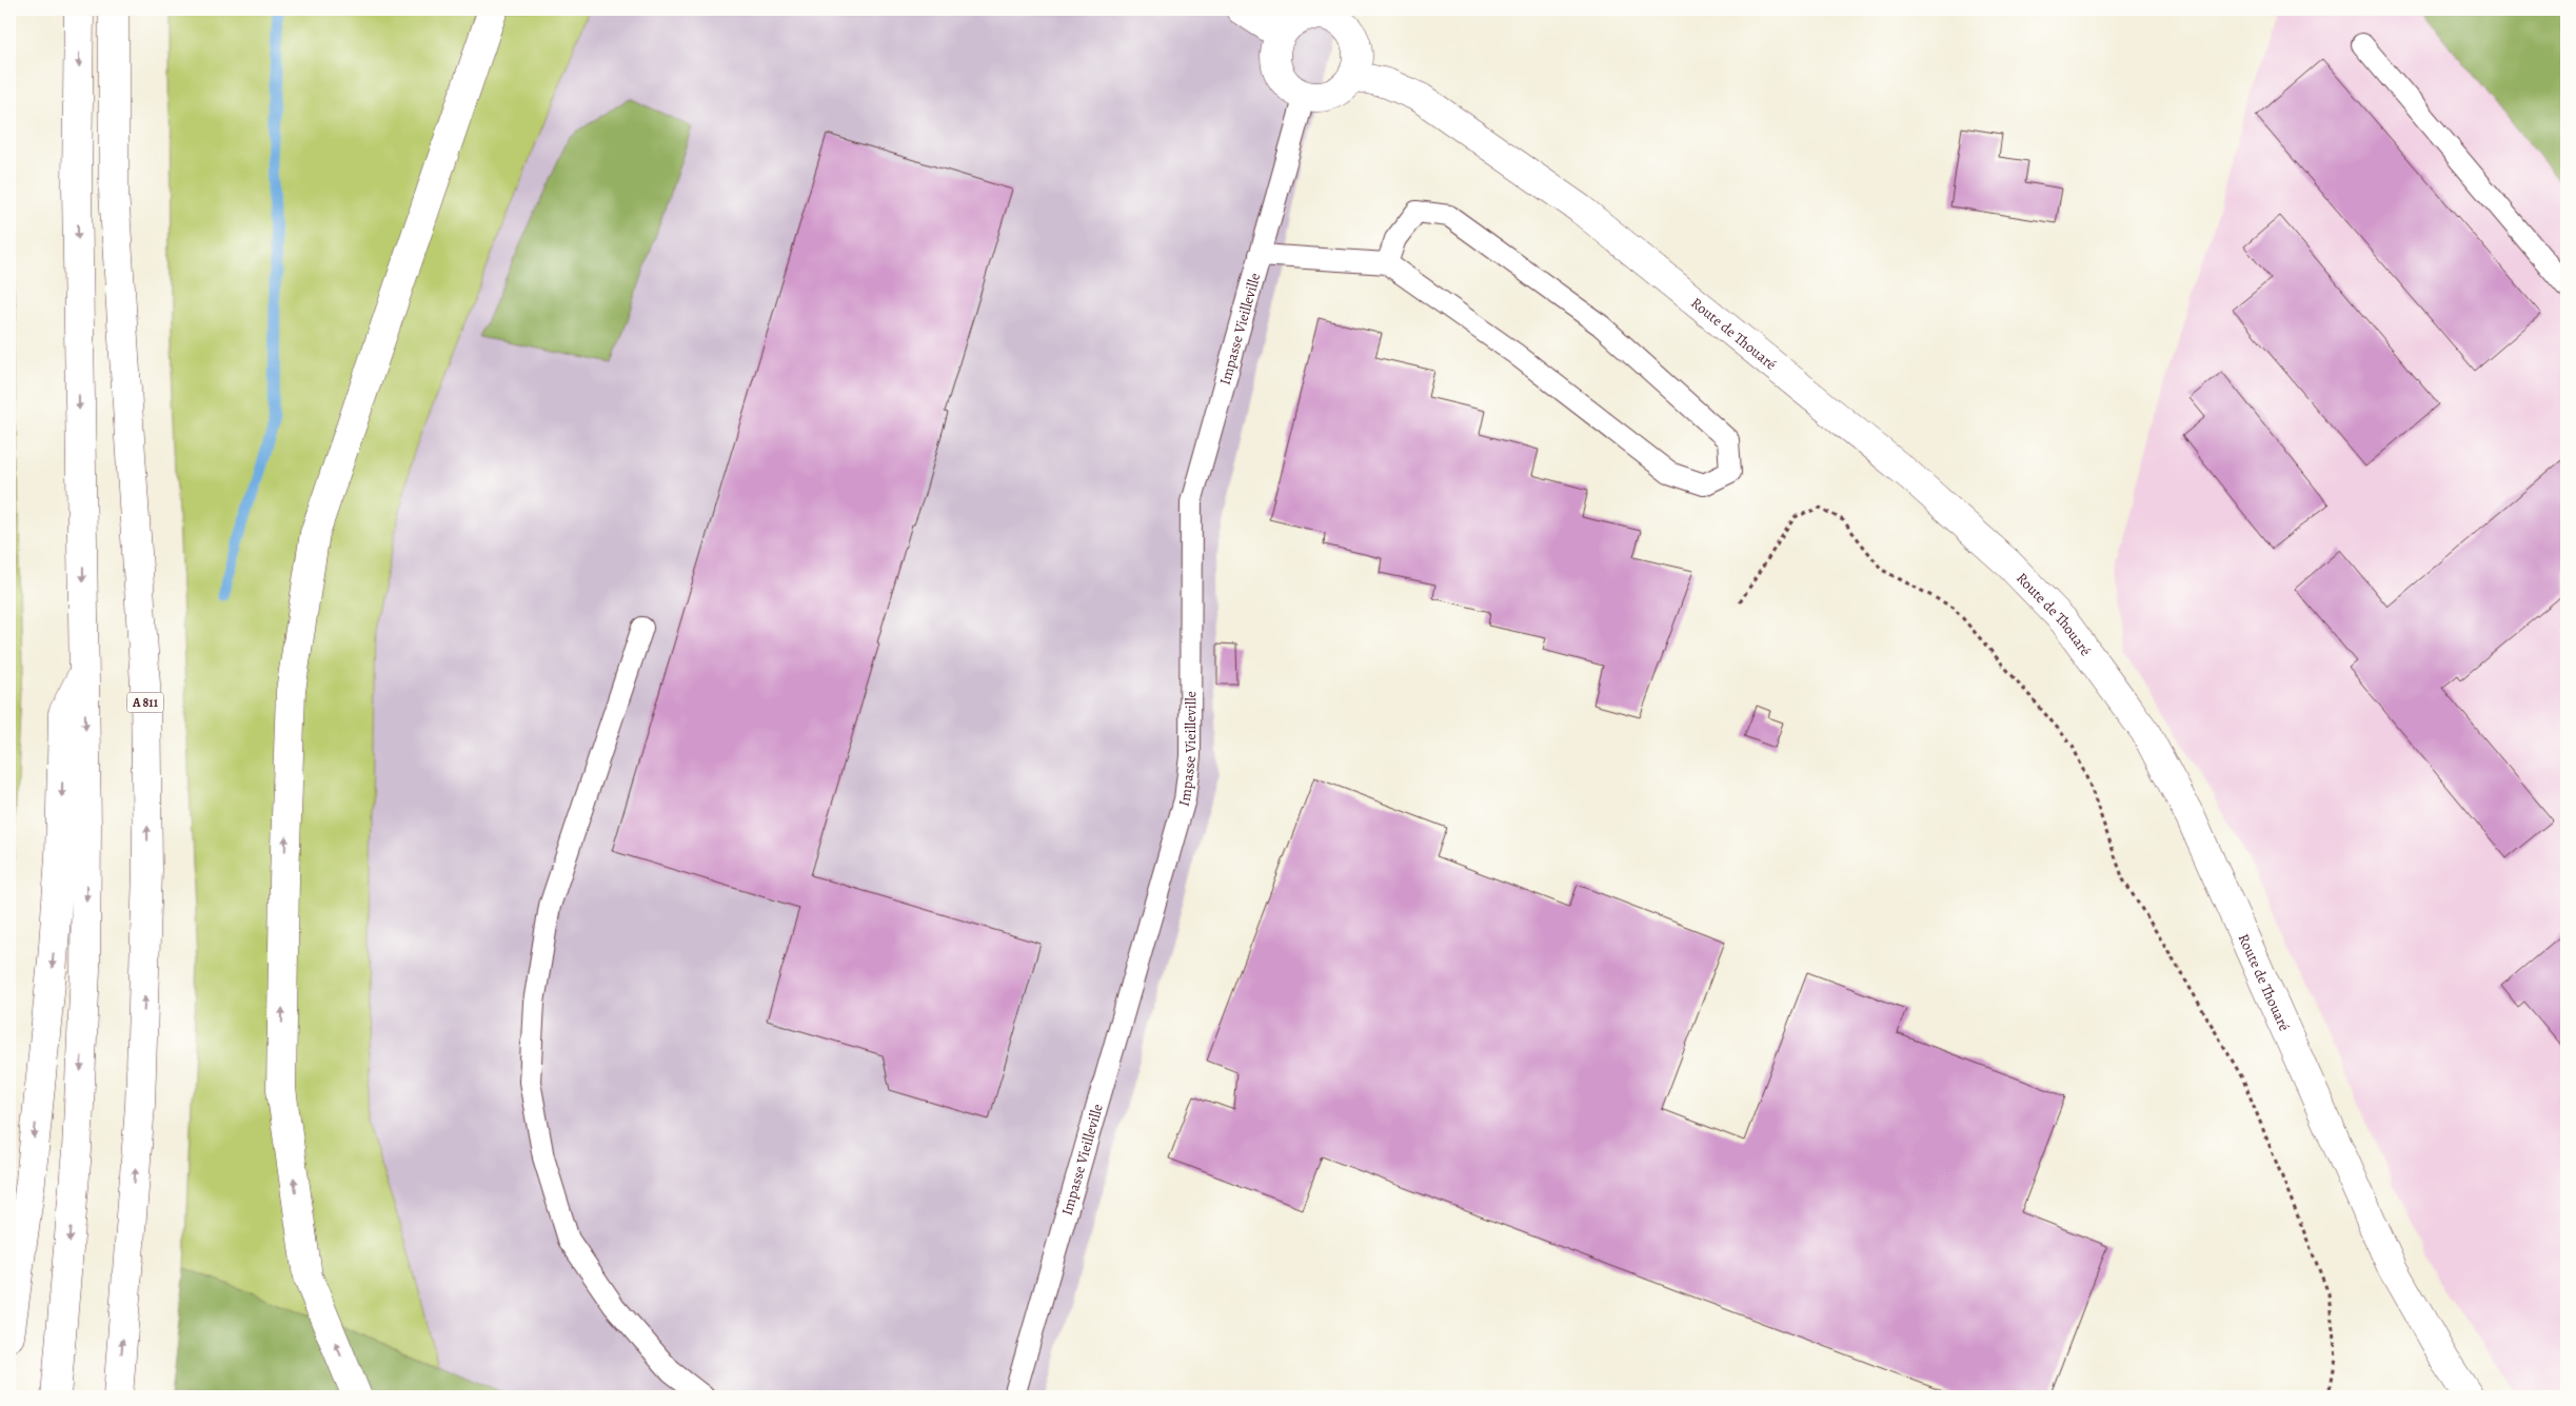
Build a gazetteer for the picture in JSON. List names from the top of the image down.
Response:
{
  "streets": {
    "main road": ["Route de Thouaré", "A 811"],
    "lane": ["Impasse Vieilleville"]
  },
  "crossings": [
    ["Impasse Vieilleville", "Route de Thouaré"]
  ]
}
